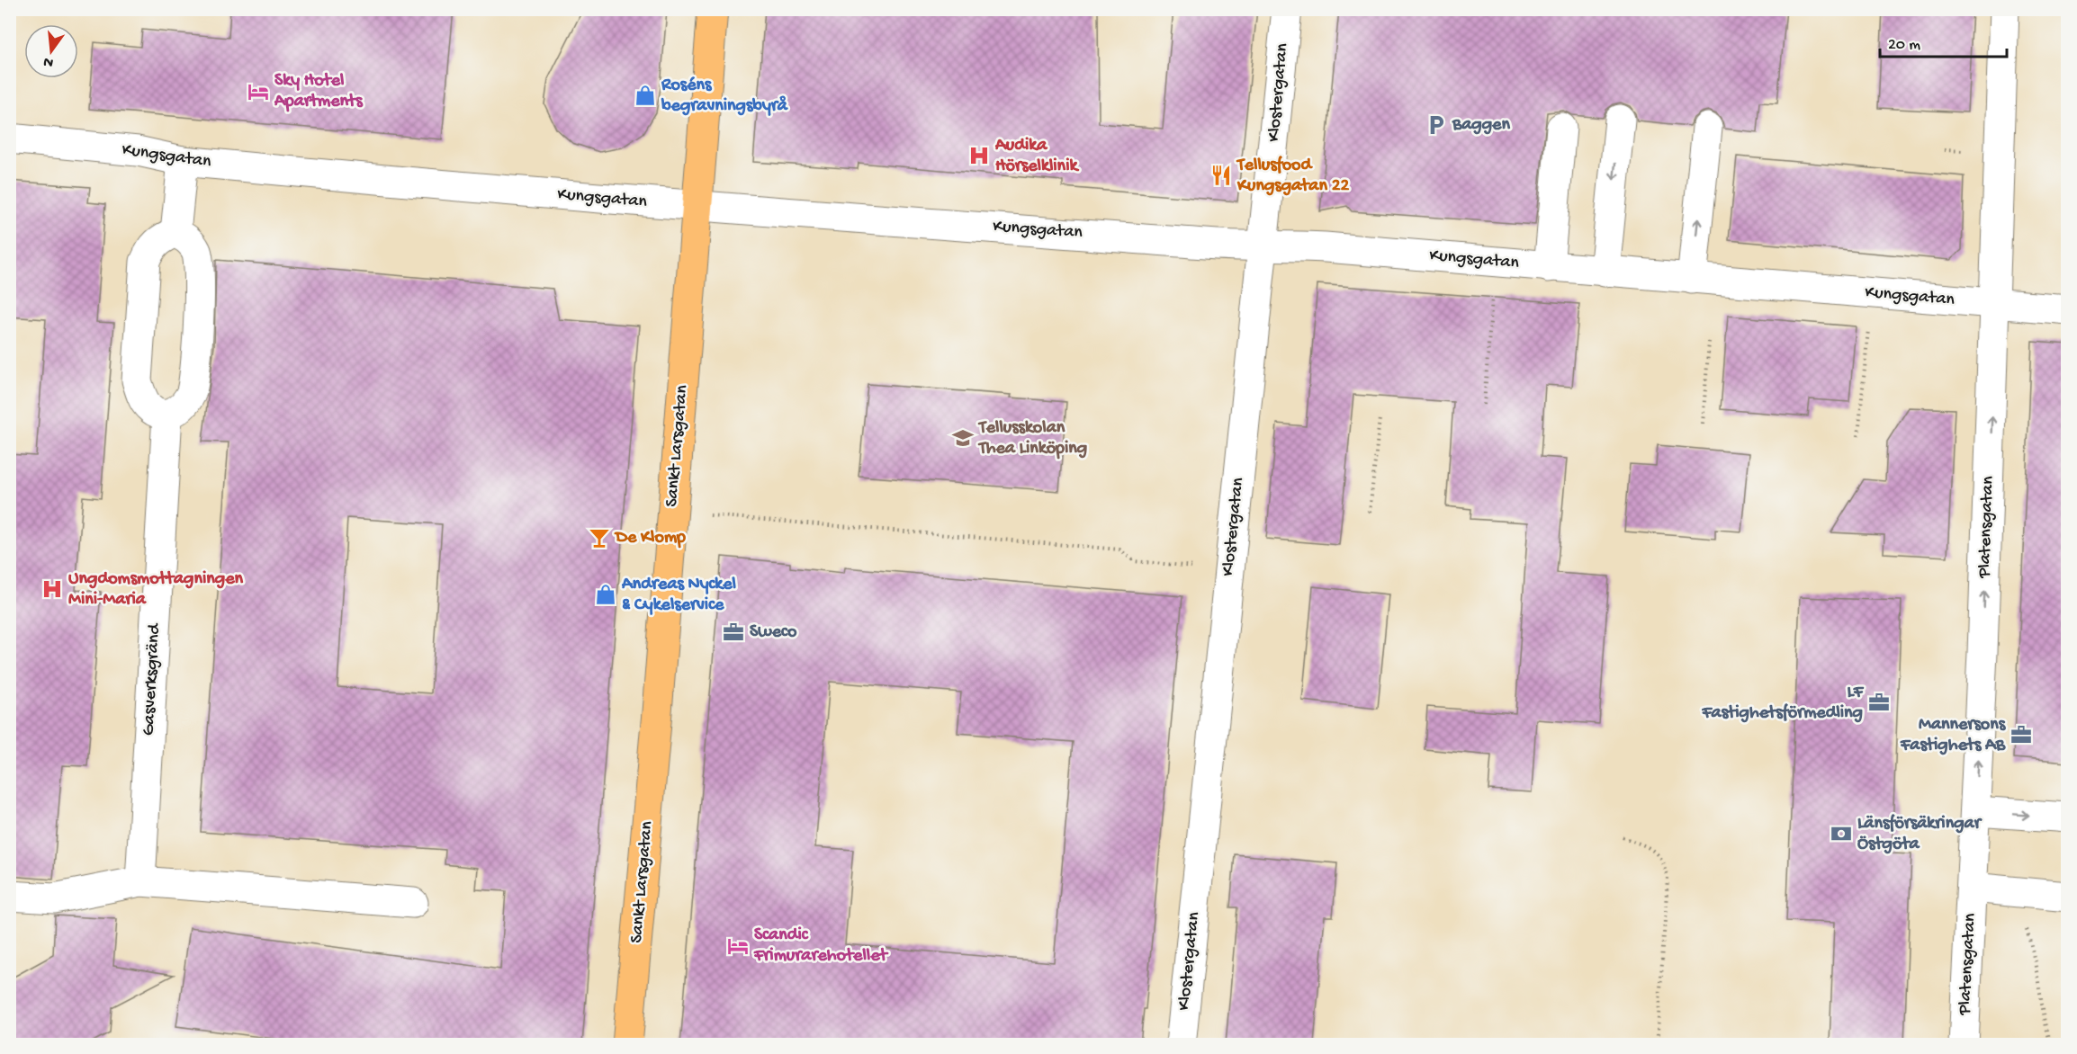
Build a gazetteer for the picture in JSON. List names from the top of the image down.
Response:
{
  "streets": {
    "main road": ["Sankt Larsgatan"],
    "street": [
      "Klostergatan",
      "Kungsgatan",
      "Platensgatan",
      "Gasverksgränd"
    ]
  },
  "crossings": [
    ["Klostergatan", "Kungsgatan"],
    ["Kungsgatan", "Sankt Larsgatan"],
    ["Kungsgatan", "Platensgatan"]
  ],
  "one_way": ["Platensgatan"],
  "places": {
    "hotel": ["Sky Hotel Apartments", "Scandic Frimurarehotellet"],
    "shop": ["Roséns begravningsbyrå", "Andreas Nyckel & Cykelservice"],
    "parking": ["Baggen"],
    "hospital": ["Audika Hörselklinik", "Ungdomsmottagningen Mini-Maria"],
    "restaurant": ["Tellusfood Kungsgatan 22"],
    "school or university": ["Tellusskolan Thea Linköping"],
    "bar": ["De Klomp"],
    "office": ["Sweco", "LF Fastighetsförmedling", "Mannersons Fastighets AB"],
    "bank": ["Länsförsäkringar Östgöta"]
  },
  "scale_bar": "20 m",
  "north": "bottom"
}
